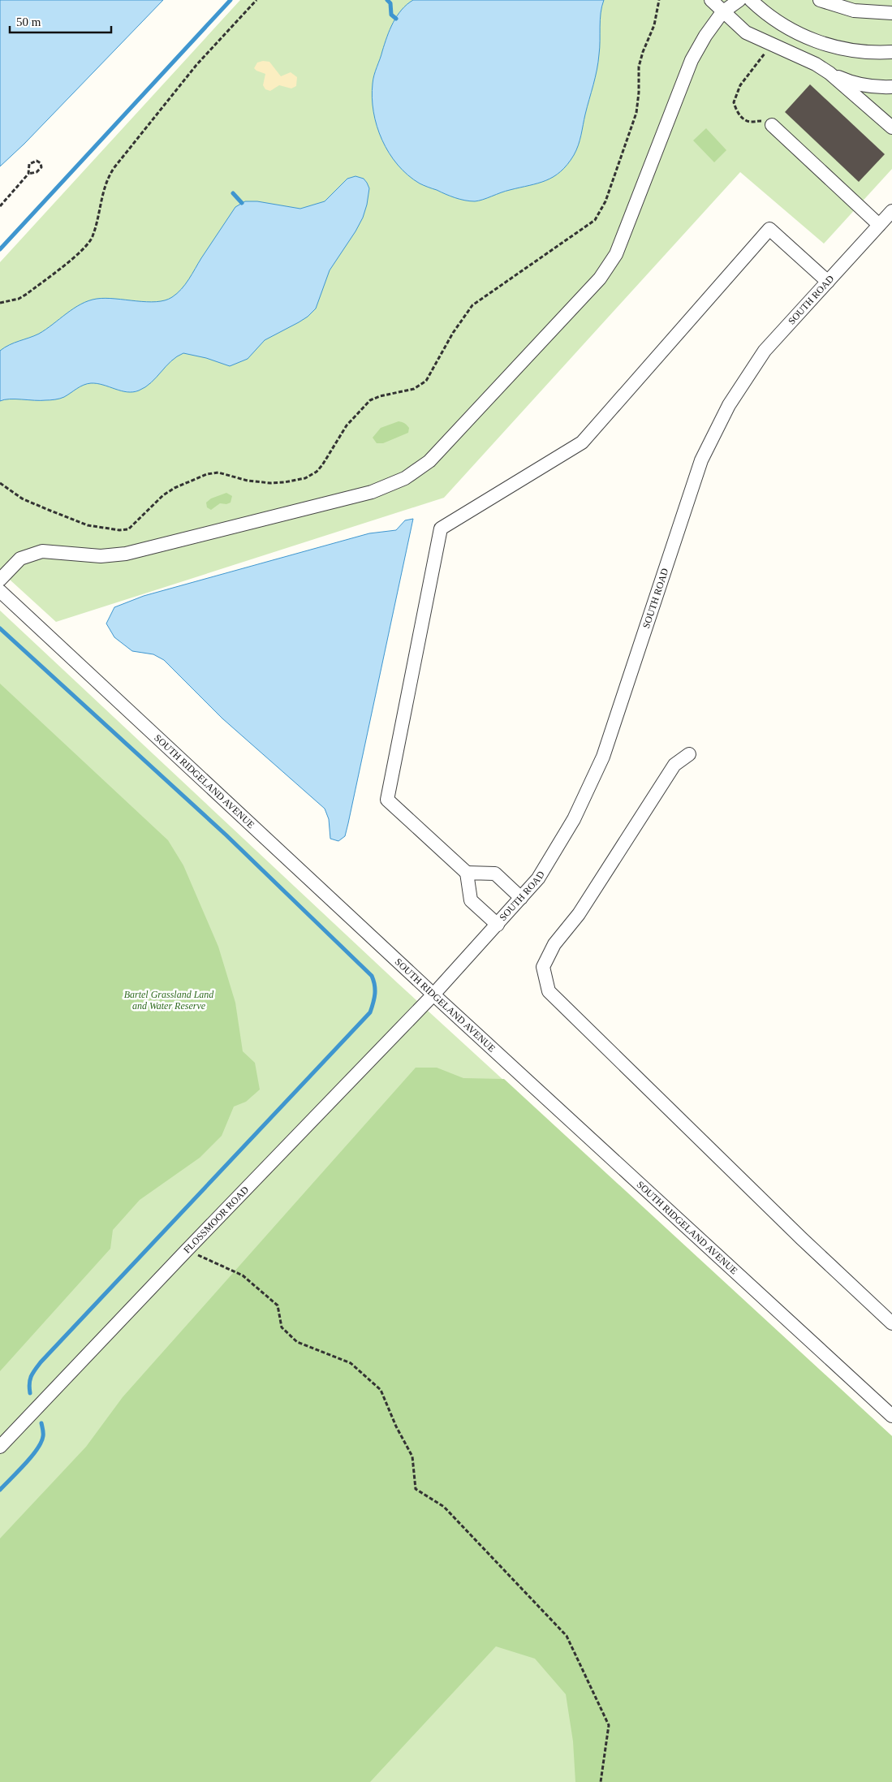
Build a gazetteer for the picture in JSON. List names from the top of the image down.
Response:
{
  "streets": {
    "street": ["SOUTH ROAD", "SOUTH RIDGELAND AVENUE", "FLOSSMOOR ROAD"]
  },
  "crossings": [
    ["SOUTH ROAD", "SOUTH RIDGELAND AVENUE"],
    ["SOUTH ROAD", "FLOSSMOOR ROAD"],
    ["SOUTH RIDGELAND AVENUE", "FLOSSMOOR ROAD"]
  ],
  "parks": ["Bartel Grassland Land and Water Reserve"],
  "scale_bar": "50 m"
}
